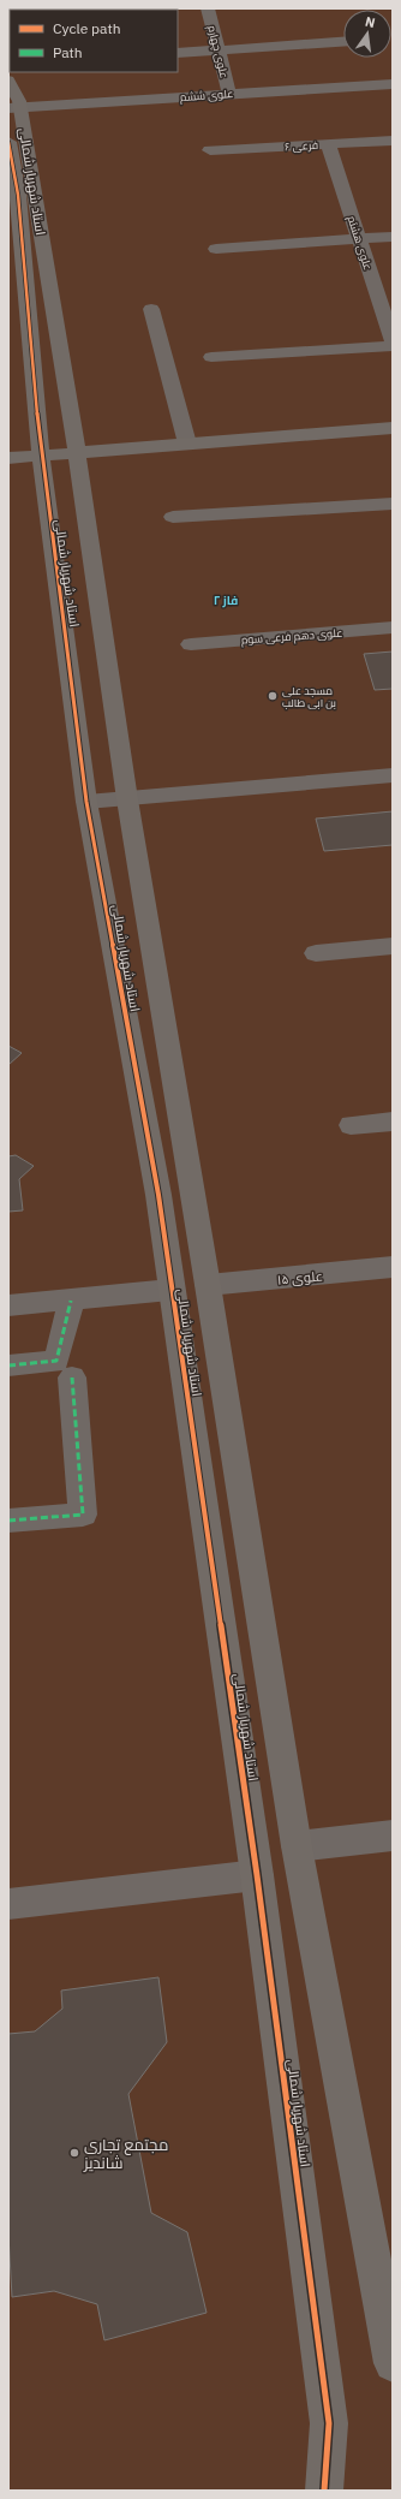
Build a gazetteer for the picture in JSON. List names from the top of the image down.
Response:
{
  "streets": {
    "street": [
      "علوی چهارم",
      "علوی ششم",
      "فرعی ۶",
      "استاد شهریار شمالی",
      "علوی هشتم",
      "علوی دهم فرعی سوم",
      "علوی ۱۵"
    ]
  },
  "crossings": [
    ["علوی چهارم", "علوی ششم"],
    ["علوی ششم", "استاد شهریار شمالی"],
    ["فرعی ۶", "علوی هشتم"],
    ["استاد شهریار شمالی", "علوی ۱۵"]
  ],
  "districts": ["فاز ۲"],
  "places": ["مسجد علی بن ابی طالب", "مجتمع تجاری شاندیز"],
  "legend": ["Cycle path", "Path"],
  "north": "top"
}
